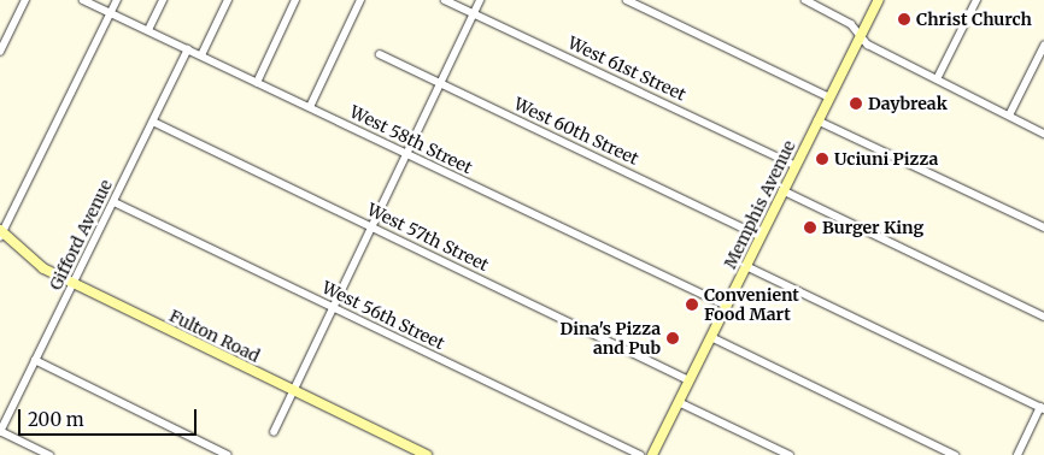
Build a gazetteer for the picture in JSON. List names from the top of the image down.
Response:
{
  "streets": {
    "main road": ["Memphis Avenue", "Fulton Road"],
    "street": [
      "West 61st Street",
      "West 60th Street",
      "West 58th Street",
      "Gifford Avenue",
      "West 57th Street",
      "West 56th Street"
    ]
  },
  "crossings": [
    ["West 61st Street", "Memphis Avenue"],
    ["West 60th Street", "Memphis Avenue"],
    ["West 58th Street", "Memphis Avenue"],
    ["West 58th Street", "Gifford Avenue"],
    ["Memphis Avenue", "West 57th Street"],
    ["Gifford Avenue", "West 57th Street"],
    ["Gifford Avenue", "West 56th Street"],
    ["Gifford Avenue", "Fulton Road"]
  ],
  "places": [
    "Christ Church",
    "Daybreak",
    "Uciuni Pizza",
    "Burger King",
    "Convenient Food Mart",
    "Dina's Pizza and Pub"
  ],
  "scale_bar": "200 m"
}
